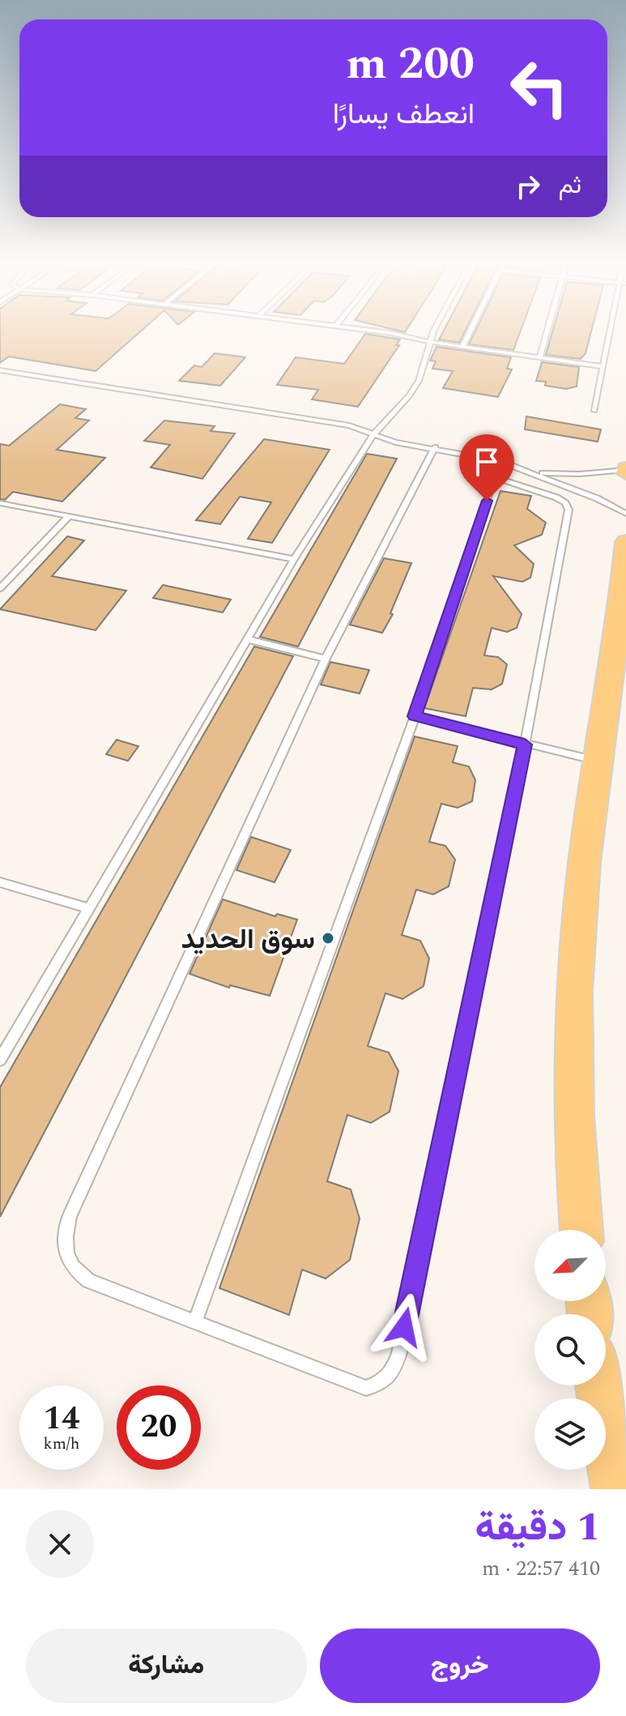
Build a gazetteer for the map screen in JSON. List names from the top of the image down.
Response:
{
  "places": ["سوق الحديد"],
  "north": "bottom left",
  "page": {
    "turn": ["200 m", "انعطف يسارًا"],
    "then": "ثم",
    "speed": "14 km/h",
    "limit": "20",
    "heading": ["1 دقيقة", "410 m · 22:57"],
    "buttons": ["خروج", "مشاركة"]
  }
}
